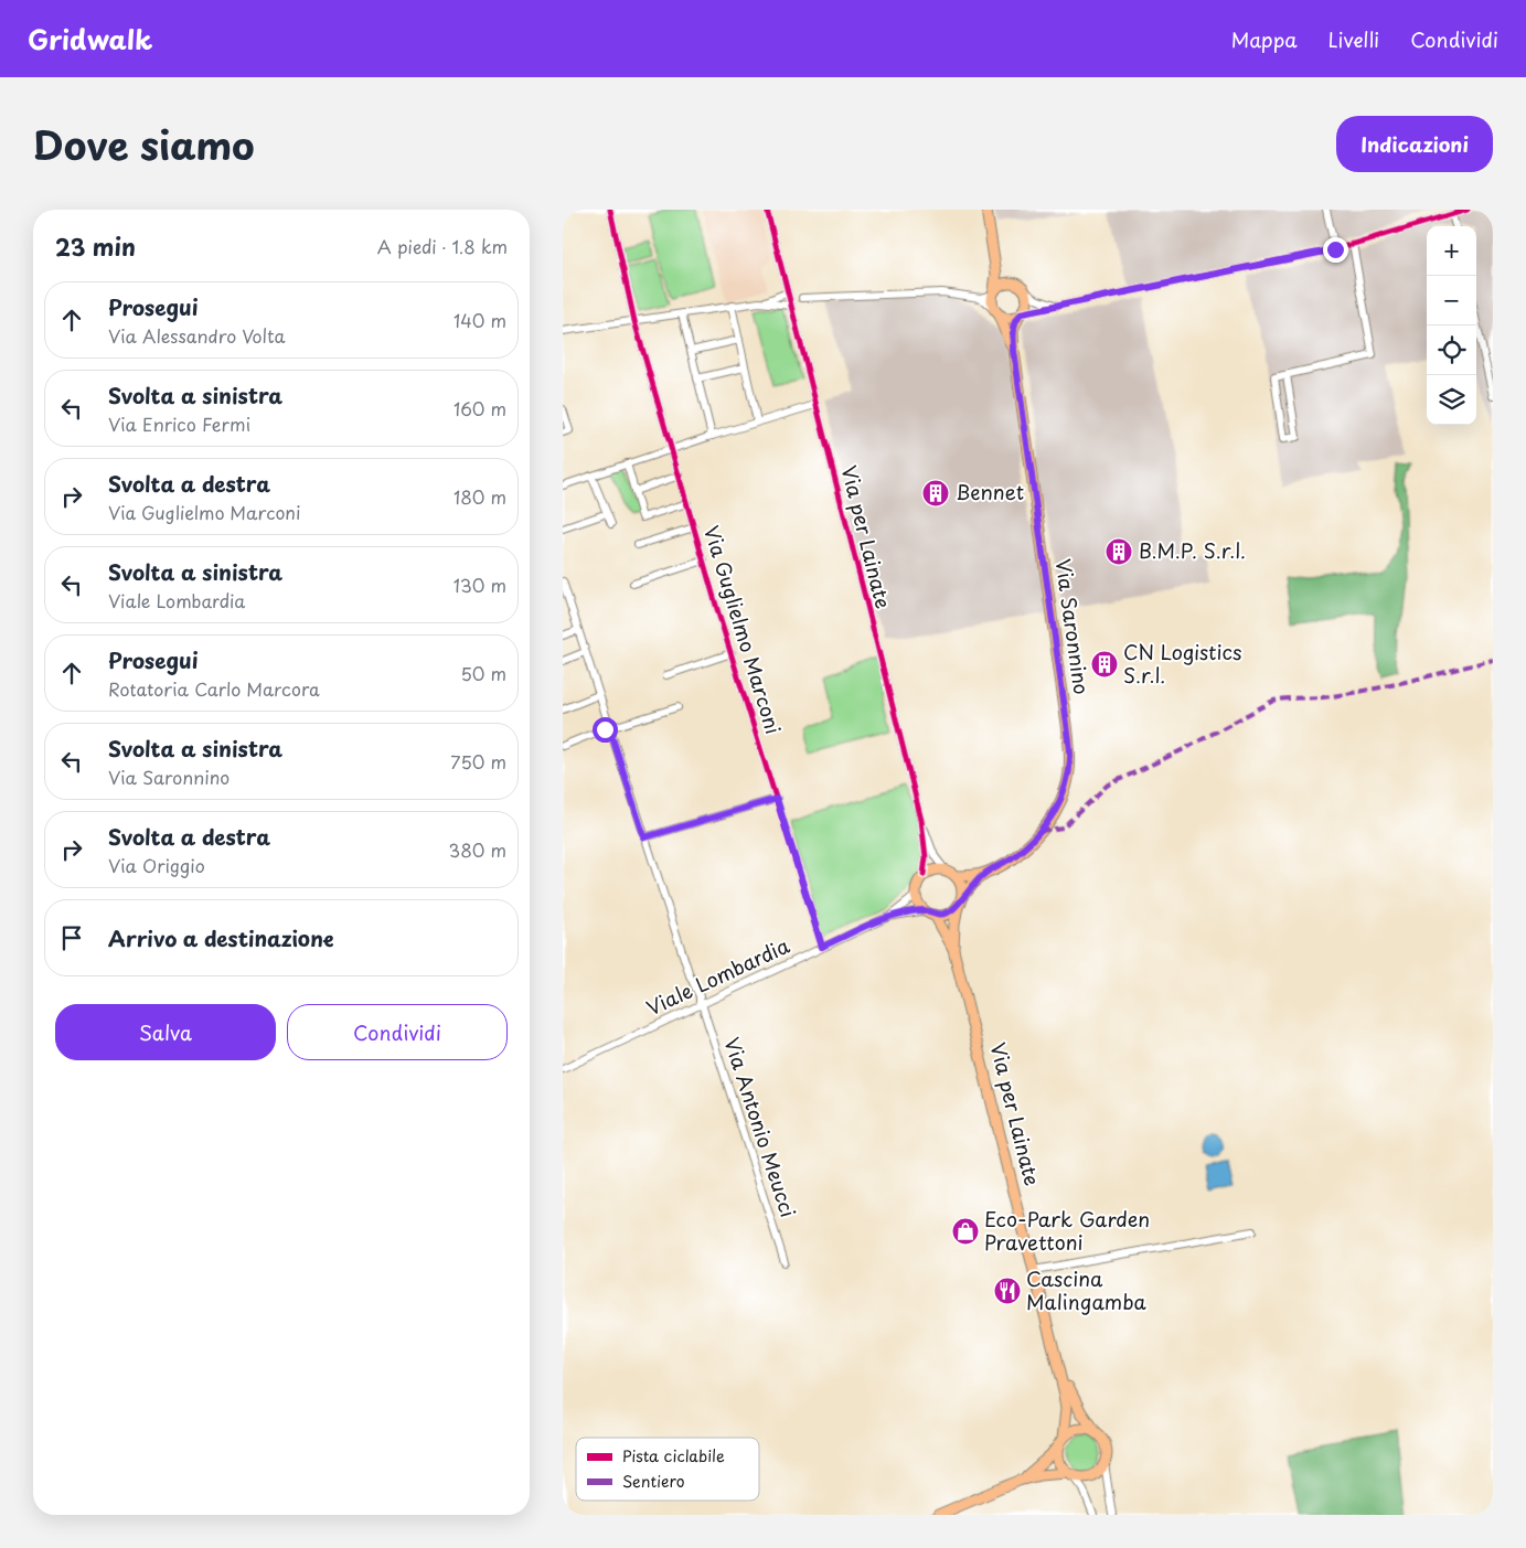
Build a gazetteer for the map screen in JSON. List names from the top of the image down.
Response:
{
  "streets": {
    "main road": ["Via per Lainate", "Via Saronnino"],
    "street": ["Via Guglielmo Marconi", "Viale Lombardia", "Via Antonio Meucci"]
  },
  "crossings": [
    ["Via per Lainate", "Via Saronnino"],
    ["Via per Lainate", "Viale Lombardia"],
    ["Via Saronnino", "Viale Lombardia"],
    ["Via Guglielmo Marconi", "Viale Lombardia"],
    ["Viale Lombardia", "Via Antonio Meucci"]
  ],
  "places": {
    "building": ["Bennet", "B.M.P. S.r.l.", "CN Logistics S.r.l."],
    "shop": ["Eco-Park Garden Pravettoni"],
    "restaurant": ["Cascina Malingamba"]
  },
  "legend": ["Pista ciclabile", "Sentiero"],
  "page": {
    "header": "Gridwalk",
    "nav": ["Mappa", "Livelli", "Condividi"],
    "title": "Dove siamo",
    "buttons": [
      "Indicazioni",
      ["Salva", "Condividi"]
    ],
    "heading": ["23 min", "A piedi · 1.8 km"],
    "map_buttons": ["+", "−"],
    "list": [
      ["Prosegui", "Via Alessandro Volta", "140 m"],
      ["Svolta a sinistra", "Via Enrico Fermi", "160 m"],
      ["Svolta a destra", "Via Guglielmo Marconi", "180 m"],
      ["Svolta a sinistra", "Viale Lombardia", "130 m"],
      ["Prosegui", "Rotatoria Carlo Marcora", "50 m"],
      ["Svolta a sinistra", "Via Saronnino", "750 m"],
      ["Svolta a destra", "Via Origgio", "380 m"],
      "Arrivo a destinazione"
    ]
  }
}
